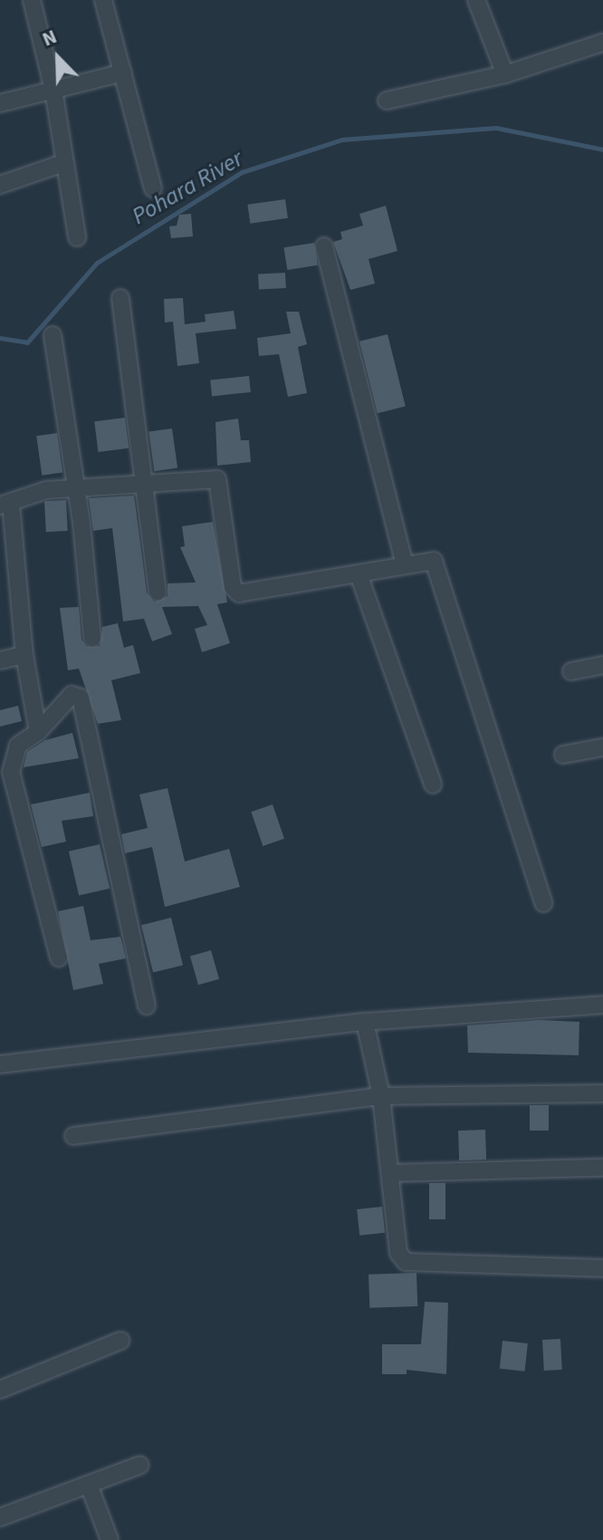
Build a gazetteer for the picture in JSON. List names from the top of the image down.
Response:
{
  "water": ["Pohara River"],
  "north": "top left"
}
